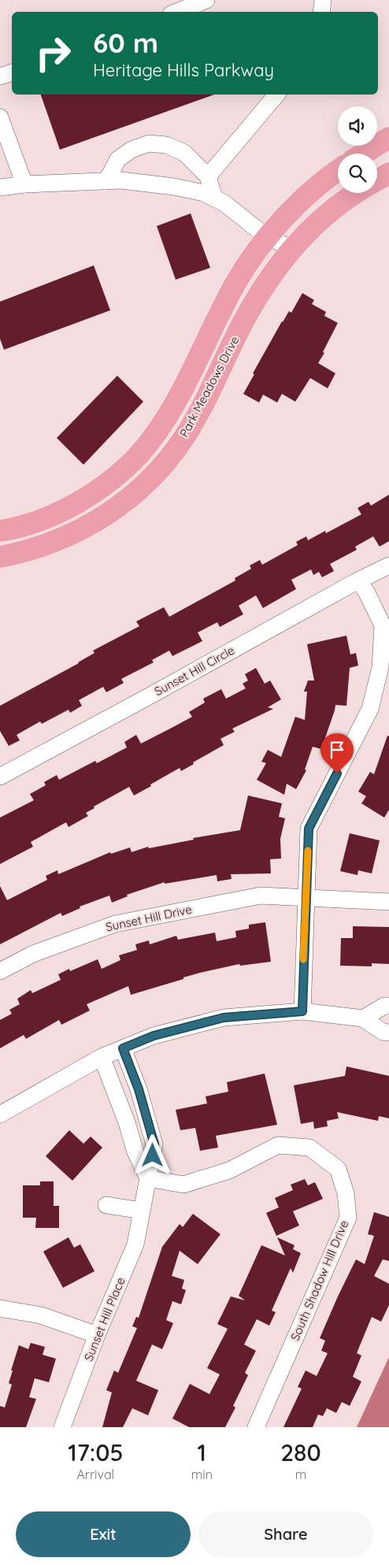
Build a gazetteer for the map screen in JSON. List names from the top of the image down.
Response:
{
  "streets": {
    "main road": ["Park Meadows Drive"],
    "street": [
      "Sunset Hill Circle",
      "Sunset Hill Drive",
      "South Shadow Hill Drive",
      "Sunset Hill Place"
    ]
  },
  "crossings": [
    ["South Shadow Hill Drive", "Sunset Hill Place"]
  ],
  "page": {
    "turn": ["60 m", "Heritage Hills Parkway"],
    "eta": [
      "17:05",
      "Arrival",
      "1",
      "min",
      "280",
      "m"
    ],
    "buttons": ["Exit", "Share"]
  }
}
